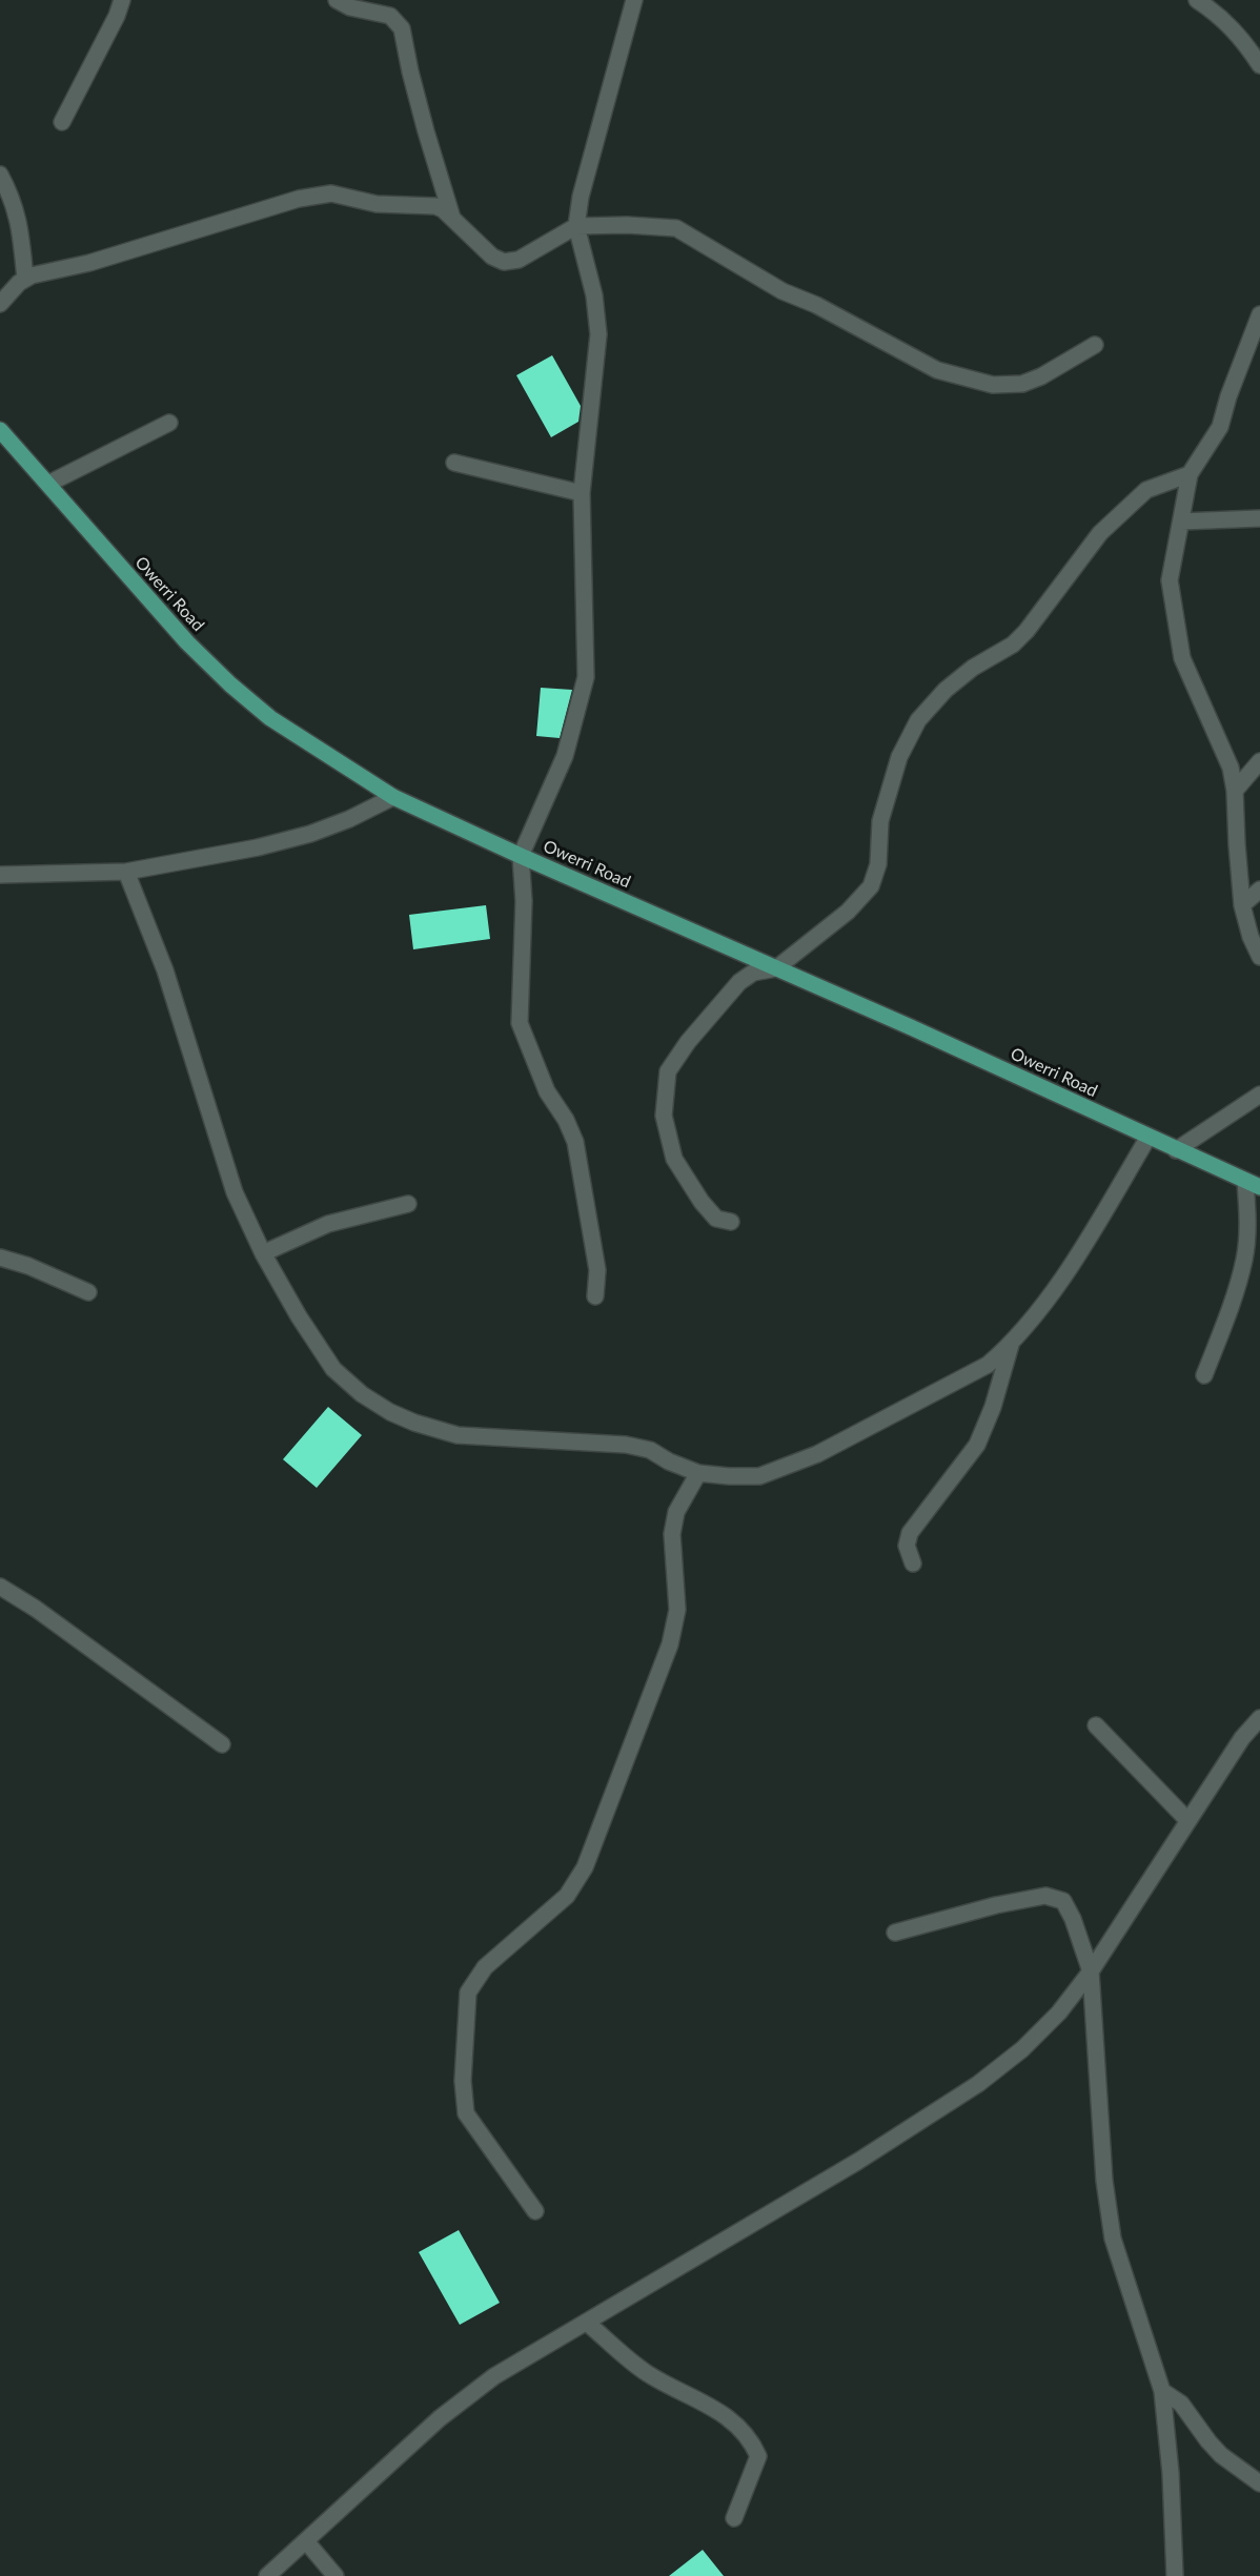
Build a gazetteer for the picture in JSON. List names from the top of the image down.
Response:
{
  "streets": {
    "main road": ["Owerri Road"]
  }
}
